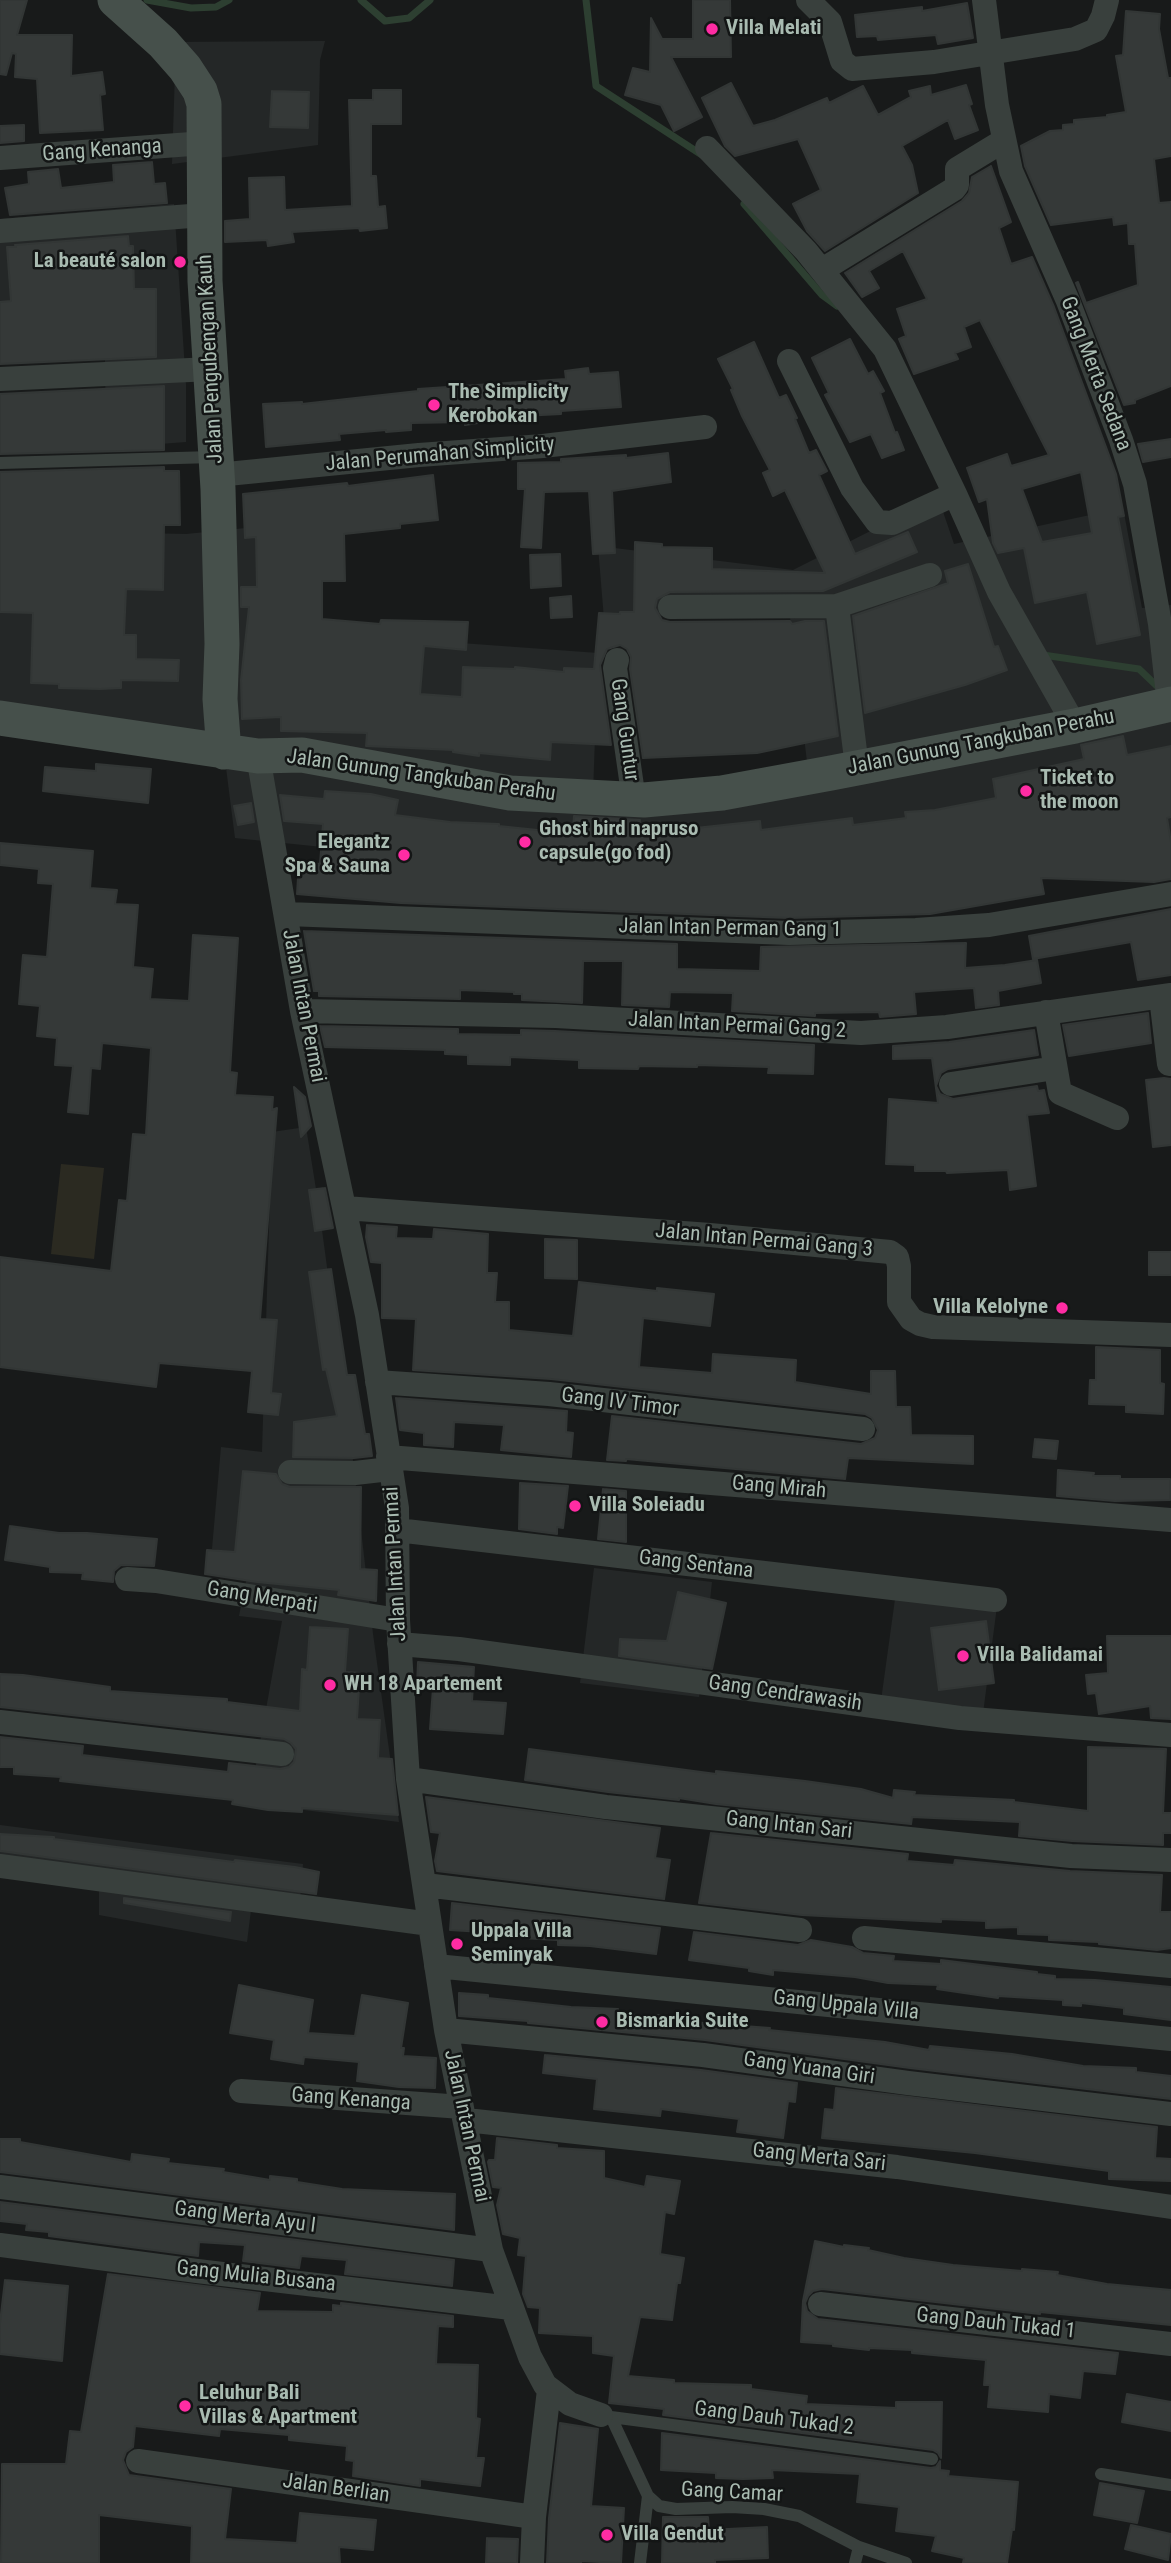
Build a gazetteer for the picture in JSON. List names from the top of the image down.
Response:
{
  "streets": {
    "main road": ["Jalan Pengubengan Kauh", "Jalan Gunung Tangkuban Perahu"],
    "street": [
      "Gang Kenanga",
      "Gang Merta Sedana",
      "Jalan Perumahan Simplicity",
      "Gang Guntur",
      "Jalan Intan Perman Gang 1",
      "Jalan Intan Permai",
      "Jalan Intan Permai Gang 2",
      "Jalan Intan Permai Gang 3",
      "Gang IV Timor",
      "Gang Mirah",
      "Gang Sentana",
      "Gang Merpati",
      "Gang Cendrawasih",
      "Gang Intan Sari",
      "Gang Uppala Villa",
      "Gang Yuana Giri",
      "Gang Merta Sari",
      "Gang Merta Ayu I",
      "Gang Mulia Busana",
      "Gang Dauh Tukad 1",
      "Jalan Berlian"
    ],
    "lane": ["Gang Dauh Tukad 2", "Gang Camar"]
  },
  "crossings": [
    ["Gang Kenanga", "Jalan Pengubengan Kauh"],
    ["Gang Kenanga", "Jalan Intan Permai"],
    ["Gang Kenanga", "Gang Merta Sari"],
    ["Jalan Pengubengan Kauh", "Jalan Perumahan Simplicity"],
    ["Jalan Pengubengan Kauh", "Jalan Gunung Tangkuban Perahu"],
    ["Gang Merta Sedana", "Jalan Gunung Tangkuban Perahu"],
    ["Gang Guntur", "Jalan Gunung Tangkuban Perahu"],
    ["Jalan Gunung Tangkuban Perahu", "Jalan Intan Permai"],
    ["Jalan Intan Perman Gang 1", "Jalan Intan Permai"],
    ["Jalan Intan Permai", "Jalan Intan Permai Gang 2"],
    ["Jalan Intan Permai", "Jalan Intan Permai Gang 3"],
    ["Jalan Intan Permai", "Gang IV Timor"],
    ["Jalan Intan Permai", "Gang Mirah"],
    ["Jalan Intan Permai", "Gang Sentana"],
    ["Jalan Intan Permai", "Gang Merpati"],
    ["Jalan Intan Permai", "Gang Cendrawasih"],
    ["Jalan Intan Permai", "Gang Intan Sari"],
    ["Jalan Intan Permai", "Gang Uppala Villa"],
    ["Jalan Intan Permai", "Gang Yuana Giri"],
    ["Jalan Intan Permai", "Gang Merta Sari"],
    ["Jalan Intan Permai", "Gang Merta Ayu I"],
    ["Jalan Intan Permai", "Gang Mulia Busana"],
    ["Gang Merpati", "Gang Cendrawasih"]
  ],
  "places": [
    "Villa Melati",
    "La beauté salon",
    "The Simplicity Kerobokan",
    "Ticket to the moon",
    "Ghost bird napruso capsule(go fod)",
    "Elegantz Spa & Sauna",
    "Villa Kelolyne",
    "Villa Soleiadu",
    "Villa Balidamai",
    "WH 18 Apartement",
    "Uppala Villa Seminyak",
    "Bismarkia Suite",
    "Leluhur Bali Villas & Apartment",
    "Villa Gendut"
  ]
}
